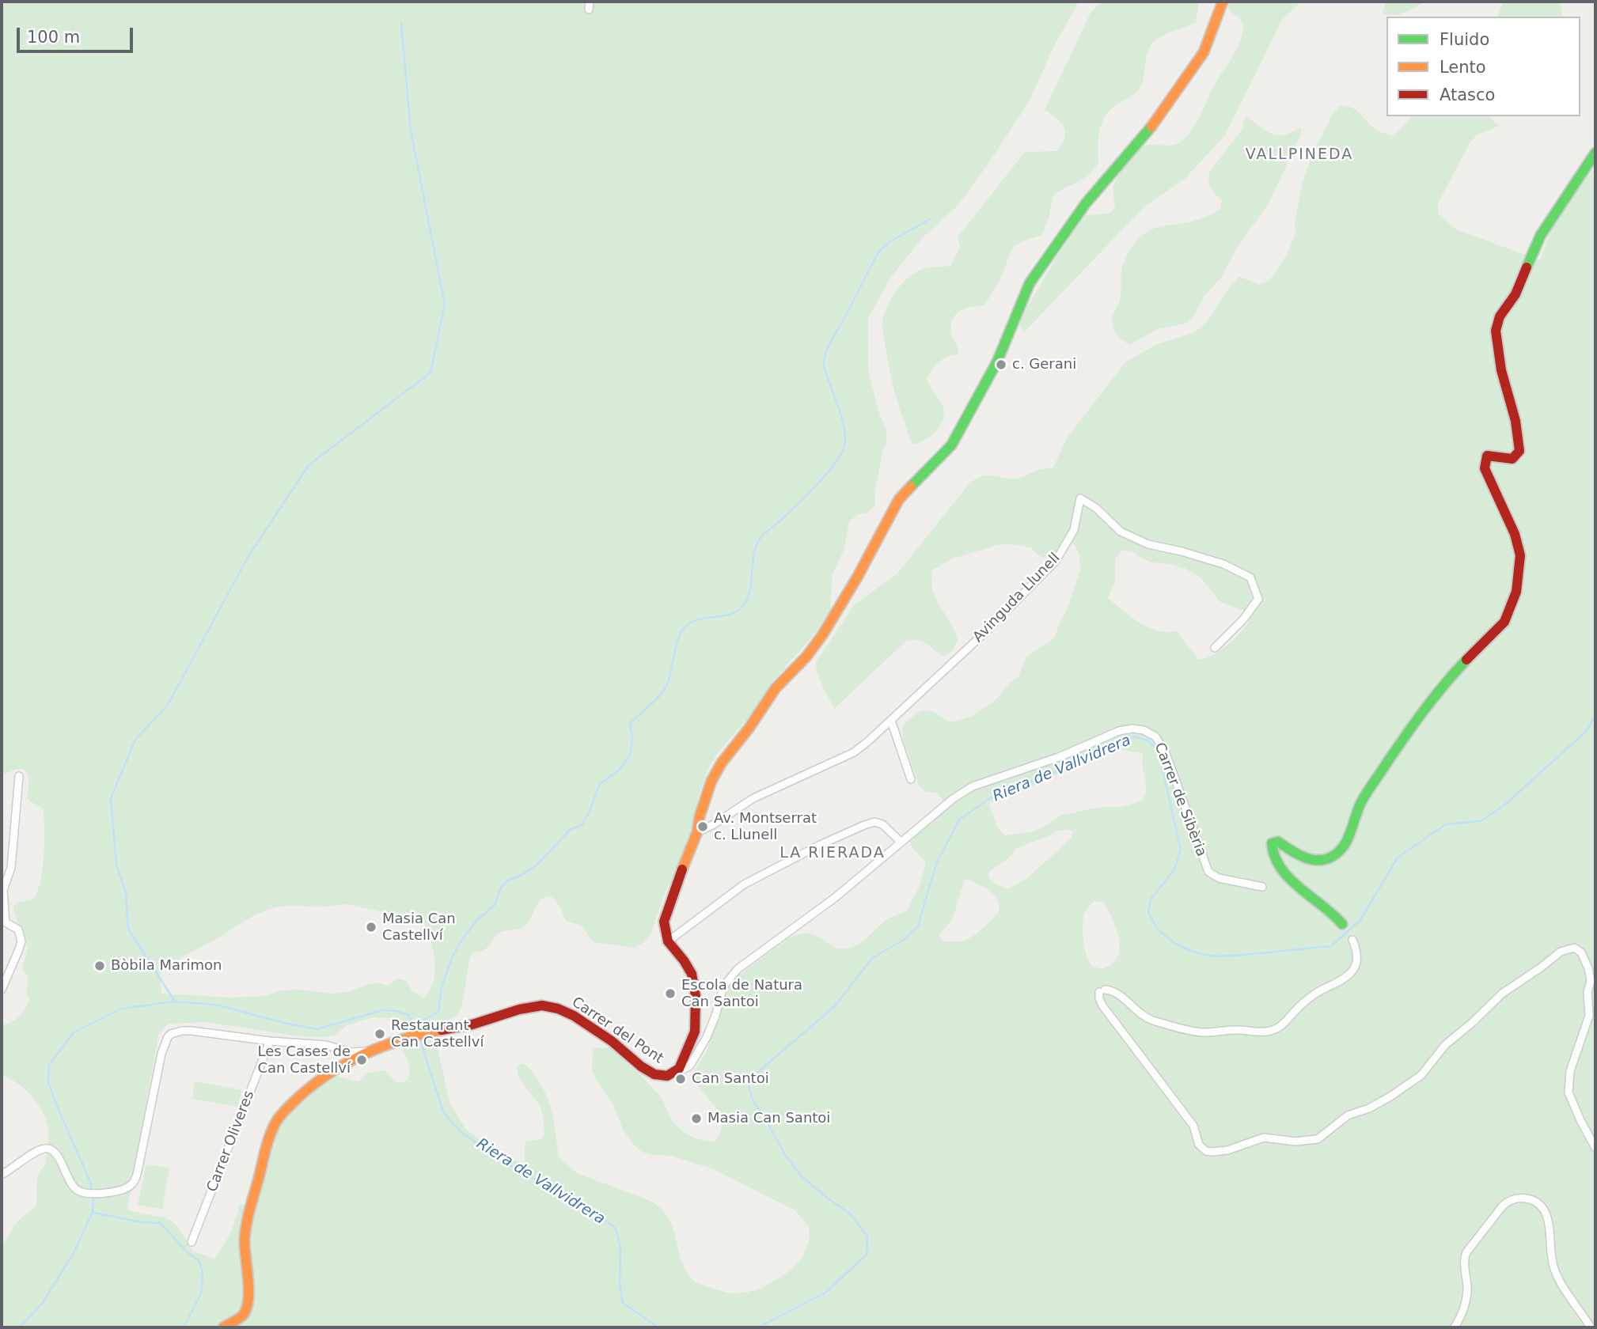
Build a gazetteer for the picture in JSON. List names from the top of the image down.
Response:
{
  "streets": {
    "street": [
      "Avinguda Llunell",
      "Carrer de Sibèria",
      "Carrer del Pont",
      "Carrer Oliveres"
    ]
  },
  "crossings": [
    ["Carrer de Sibèria", "Carrer del Pont"]
  ],
  "districts": ["VALLPINEDA", "LA RIERADA"],
  "water": ["Riera de Vallvidrera"],
  "places": [
    "c. Gerani",
    "Av. Montserrat c. Llunell",
    "Masia Can Castellví",
    "Bòbila Marimon",
    "Escola de Natura Can Santoi",
    "Restaurant Can Castellví",
    "Les Cases de Can Castellví",
    "Can Santoi",
    "Masia Can Santoi"
  ],
  "legend": ["Fluido", "Lento", "Atasco"],
  "scale_bar": "100 m"
}
